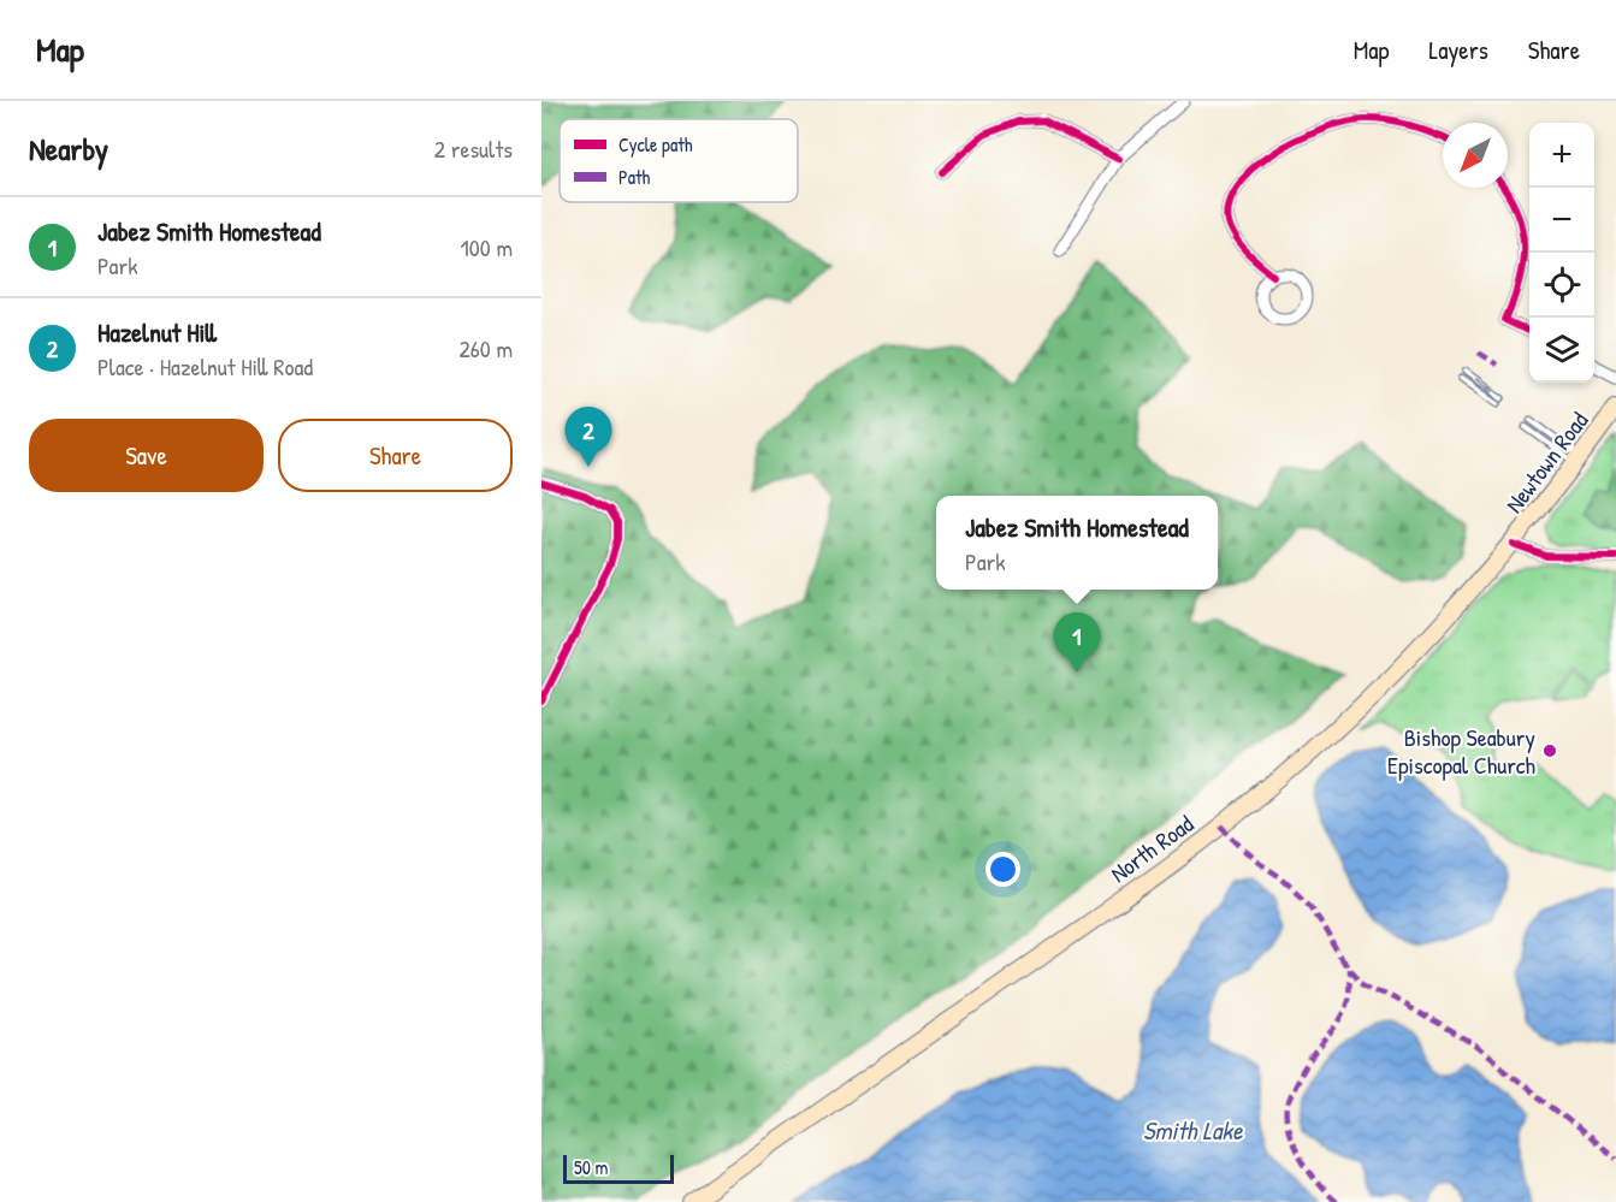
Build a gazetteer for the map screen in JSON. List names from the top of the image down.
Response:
{
  "streets": {
    "main road": ["Newtown Road", "North Road"]
  },
  "crossings": [
    ["Newtown Road", "North Road"]
  ],
  "water": ["Smith Lake"],
  "places": ["Bishop Seabury Episcopal Church"],
  "legend": ["Cycle path", "Path"],
  "scale_bar": "50 m",
  "north": "bottom left",
  "page": {
    "header": "Map",
    "nav": ["Map", "Layers", "Share"],
    "heading": ["Nearby", "2 results"],
    "map_buttons": ["+", "−"],
    "list": [
      {
        "mark": "1",
        "name": "Jabez Smith Homestead",
        "note": "Park",
        "value": "100 m"
      },
      {
        "mark": "2",
        "name": "Hazelnut Hill",
        "note": "Place · Hazelnut Hill Road",
        "value": "260 m"
      }
    ],
    "buttons": ["Save", "Share"],
    "pins": ["2", "1"],
    "popup": ["Jabez Smith Homestead", "Park"],
    "scale": "50 m"
  }
}
